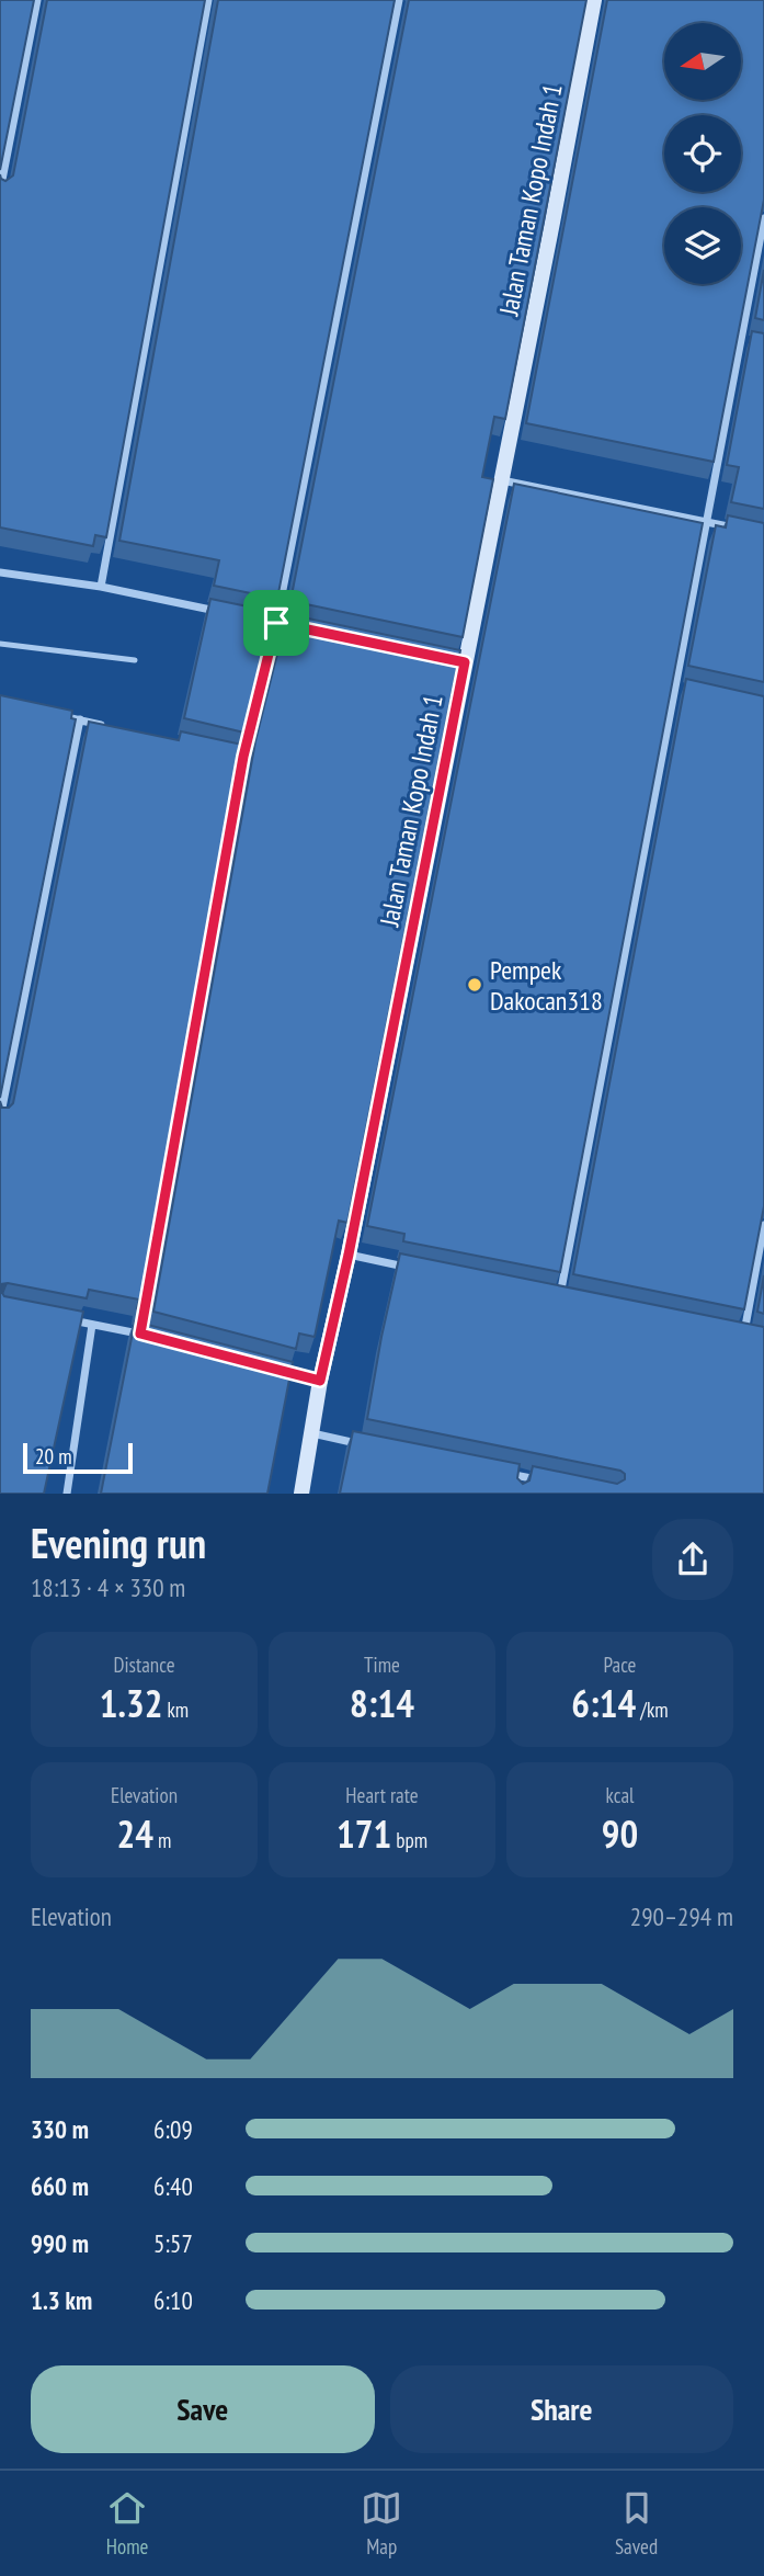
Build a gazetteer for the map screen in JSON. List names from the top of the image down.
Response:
{
  "streets": {
    "main road": ["Jalan Taman Kopo Indah 1"]
  },
  "places": ["Pempek Dakocan318"],
  "scale_bar": "20 m",
  "north": "left",
  "page": {
    "scale": "20 m",
    "heading": ["Evening run", "18:13 · 4 × 330 m"],
    "stats": [
      ["Distance", "1.32 km"],
      ["Time", "8:14"],
      ["Pace", "6:14 /km"],
      ["Elevation", "24 m"],
      ["Heart rate", "171 bpm"],
      ["kcal", "90"]
    ],
    "chart": ["Elevation", "290–294 m"],
    "list": [
      {
        "name": "330 m",
        "note": "6:09"
      },
      {
        "name": "660 m",
        "note": "6:40"
      },
      {
        "name": "990 m",
        "note": "5:57"
      },
      {
        "name": "1.3 km",
        "note": "6:10"
      }
    ],
    "buttons": ["Save", "Share"],
    "tabs": ["Home", "Map", "Saved"]
  }
}
